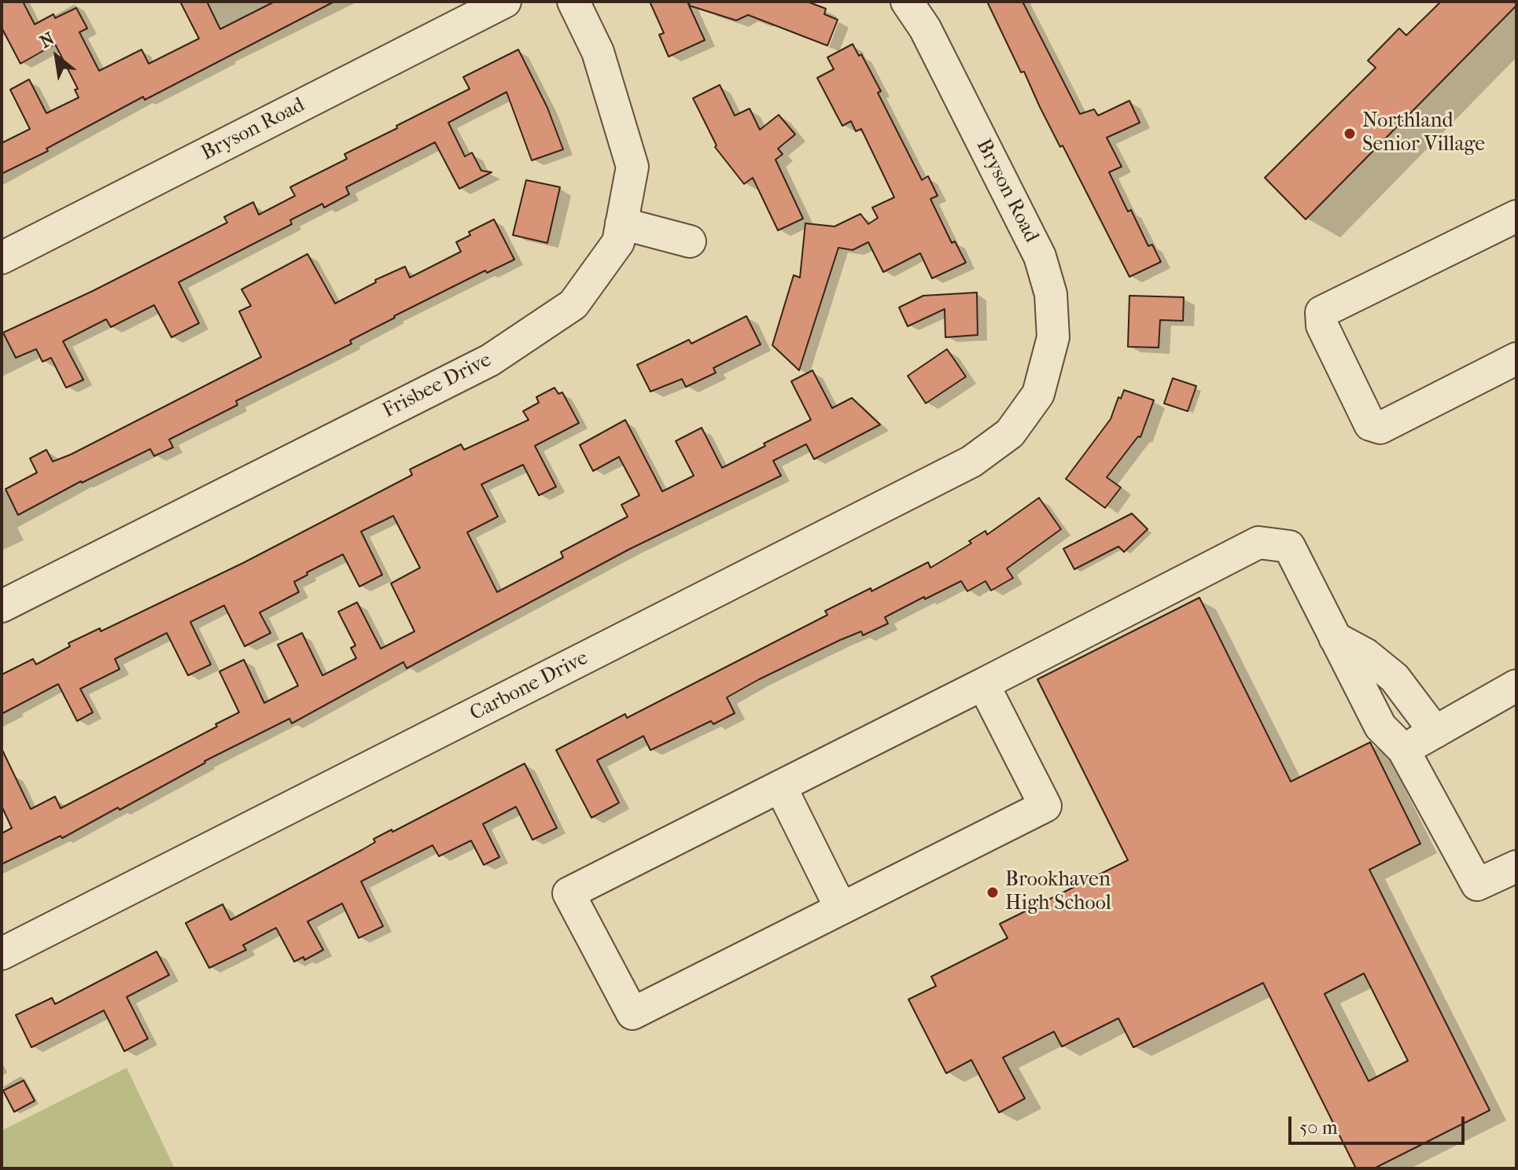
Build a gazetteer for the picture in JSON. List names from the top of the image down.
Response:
{
  "streets": {
    "street": ["Bryson Road", "Frisbee Drive", "Carbone Drive"]
  },
  "crossings": [
    ["Bryson Road", "Carbone Drive"]
  ],
  "places": ["Northland Senior Village", "Brookhaven High School"],
  "scale_bar": "50 m",
  "north": "top left"
}
